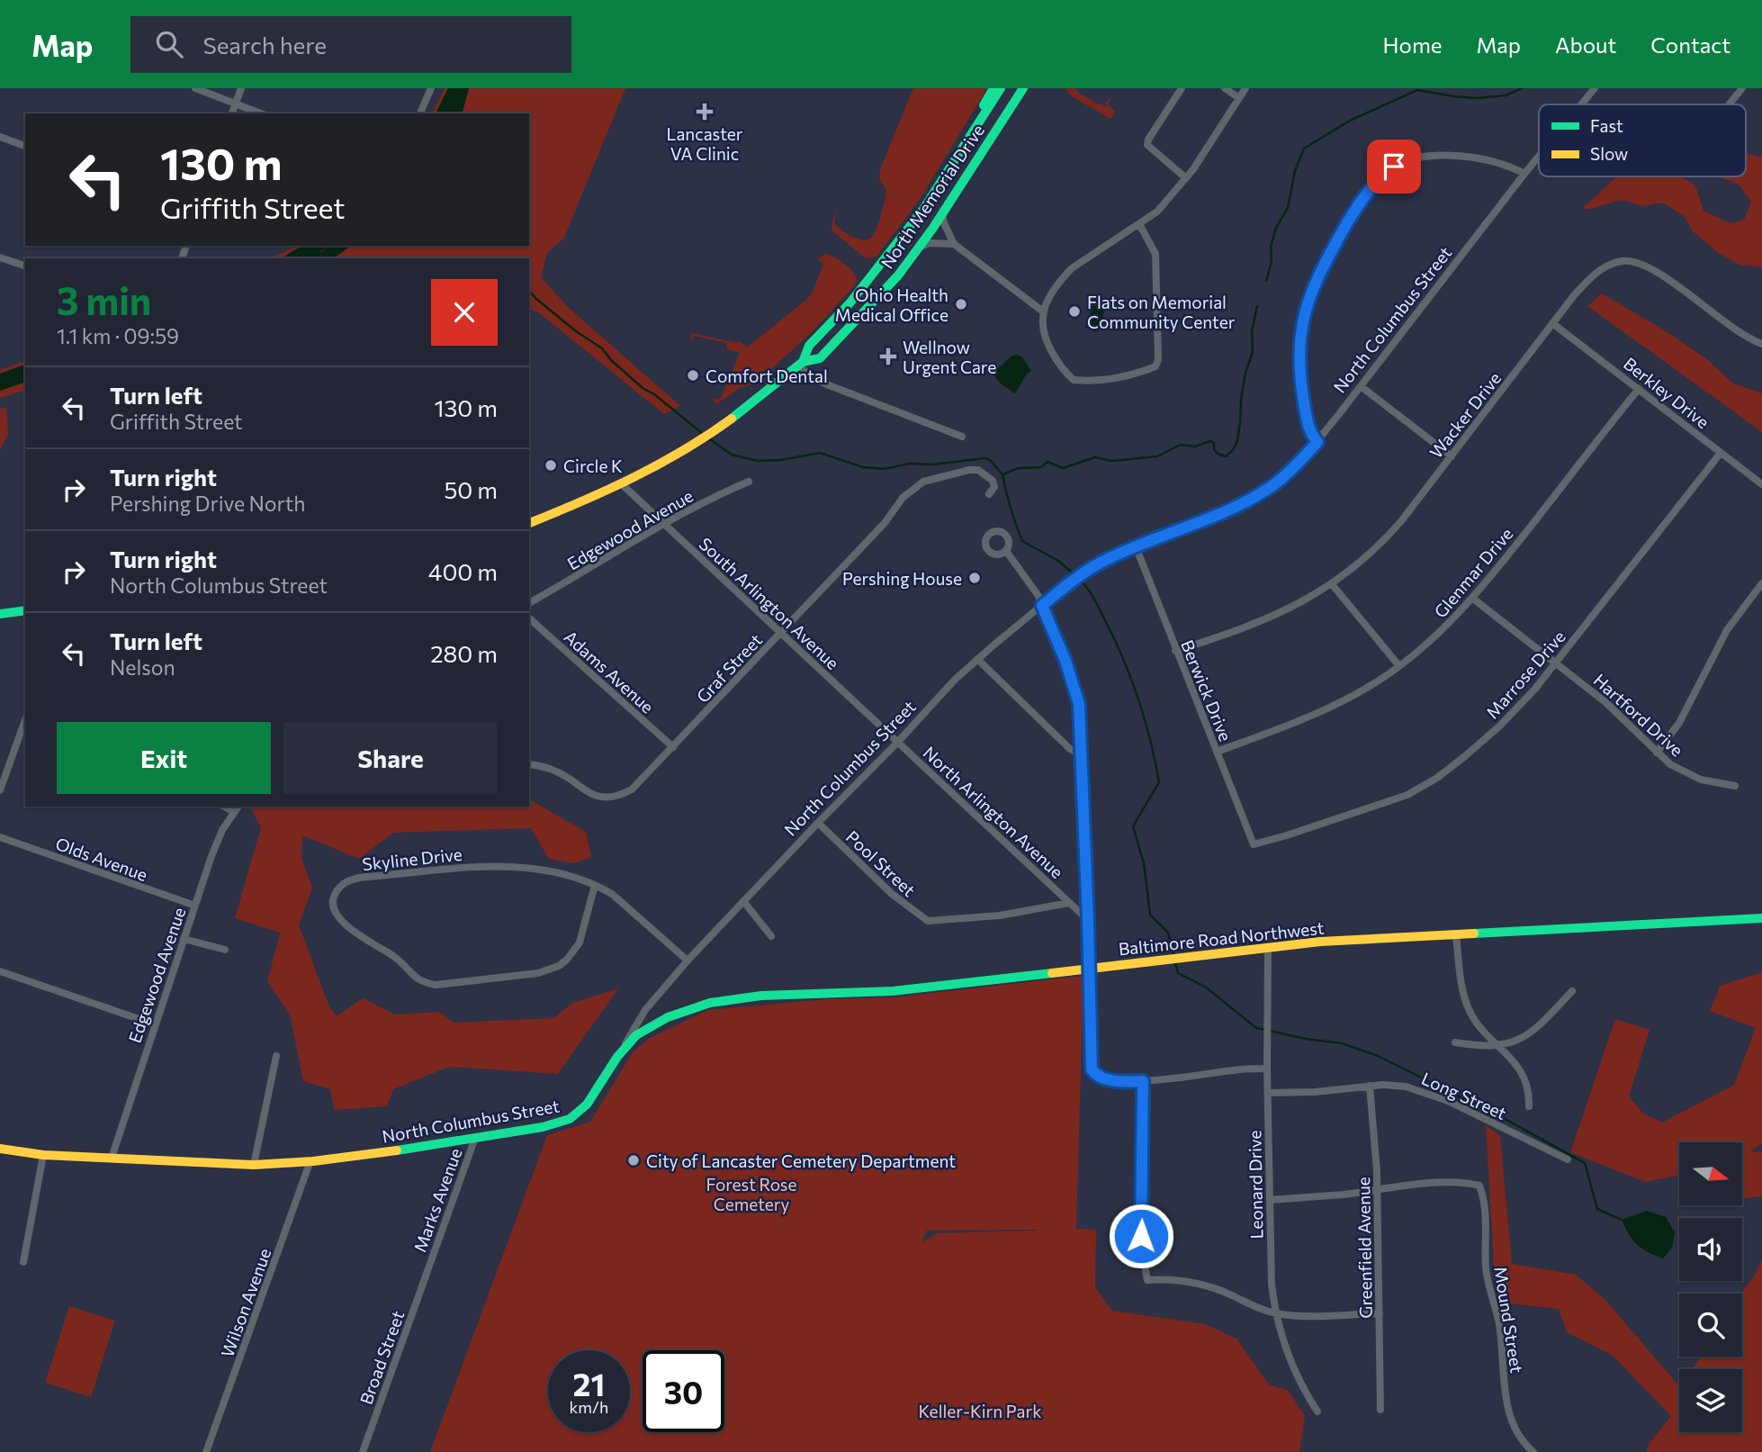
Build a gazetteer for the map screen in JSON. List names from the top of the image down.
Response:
{
  "streets": {
    "main road": ["North Memorial Drive", "North Columbus Street", "Baltimore Road Northwest"],
    "street": [
      "Berkley Drive",
      "Wacker Drive",
      "Edgewood Avenue",
      "Glenmar Drive",
      "South Arlington Avenue",
      "Graf Street",
      "Adams Avenue",
      "Marrose Drive",
      "Berwick Drive",
      "Hartford Drive",
      "North Arlington Avenue",
      "Olds Avenue",
      "Skyline Drive",
      "Pool Street",
      "Long Street",
      "Leonard Drive",
      "Marks Avenue",
      "Greenfield Avenue",
      "Wilson Avenue",
      "Mound Street",
      "Broad Street"
    ]
  },
  "crossings": [
    ["North Memorial Drive", "South Arlington Avenue"],
    ["North Columbus Street", "Edgewood Avenue"],
    ["North Columbus Street", "South Arlington Avenue"],
    ["North Columbus Street", "Berwick Drive"],
    ["North Columbus Street", "North Arlington Avenue"],
    ["North Columbus Street", "Skyline Drive"],
    ["North Columbus Street", "Pool Street"],
    ["North Columbus Street", "Baltimore Road Northwest"],
    ["North Columbus Street", "Marks Avenue"],
    ["North Columbus Street", "Wilson Avenue"],
    ["Berkley Drive", "Wacker Drive"],
    ["Berkley Drive", "Glenmar Drive"],
    ["Berkley Drive", "Marrose Drive"],
    ["Wacker Drive", "Berwick Drive"],
    ["Edgewood Avenue", "South Arlington Avenue"],
    ["Edgewood Avenue", "Olds Avenue"],
    ["Glenmar Drive", "Berwick Drive"],
    ["Glenmar Drive", "Hartford Drive"],
    ["South Arlington Avenue", "Graf Street"],
    ["South Arlington Avenue", "North Arlington Avenue"],
    ["Graf Street", "Adams Avenue"],
    ["Marrose Drive", "Berwick Drive"],
    ["Marrose Drive", "Hartford Drive"],
    ["North Arlington Avenue", "Pool Street"],
    ["Baltimore Road Northwest", "Leonard Drive"],
    ["Long Street", "Leonard Drive"],
    ["Long Street", "Greenfield Avenue"],
    ["Marks Avenue", "Broad Street"],
    ["Greenfield Avenue", "Mound Street"]
  ],
  "parks": ["Forest Rose Cemetery", "Keller-Kirn Park"],
  "places": {
    "health": ["Lancaster VA Clinic", "Wellnow Urgent Care"],
    "other": [
      "Ohio Health Medical Office",
      "Flats on Memorial Community Center",
      "Comfort Dental",
      "Circle K",
      "Pershing House",
      "City of Lancaster Cemetery Department"
    ]
  },
  "legend": ["Fast", "Slow"],
  "north": "right",
  "page": {
    "header": "Map",
    "search": "Search here",
    "nav": [
      "Home",
      "Map",
      "About",
      "Contact"
    ],
    "turn": ["130 m", "Griffith Street"],
    "heading": ["3 min", "1.1 km · 09:59"],
    "list": [
      {
        "name": "Turn left",
        "note": "Griffith Street",
        "value": "130 m"
      },
      {
        "name": "Turn right",
        "note": "Pershing Drive North",
        "value": "50 m"
      },
      {
        "name": "Turn right",
        "note": "North Columbus Street",
        "value": "400 m"
      },
      {
        "name": "Turn left",
        "note": "Nelson",
        "value": "280 m"
      }
    ],
    "buttons": ["Exit", "Share"],
    "speed": "21 km/h",
    "limit": "30"
  }
}
